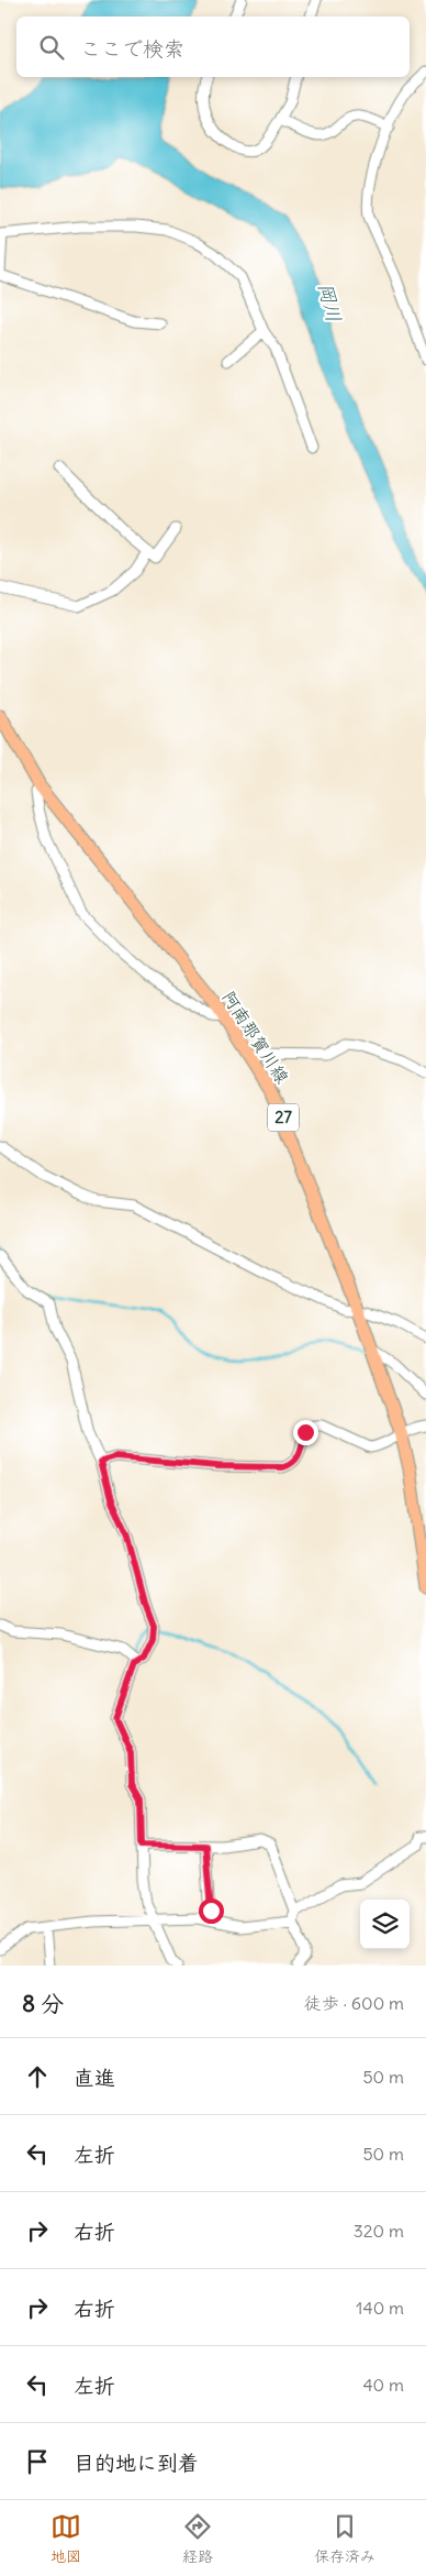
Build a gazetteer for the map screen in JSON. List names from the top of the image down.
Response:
{
  "streets": {
    "main road": ["阿南那賀川線", "27"]
  },
  "water": ["岡川"],
  "page": {
    "search": "ここで検索",
    "heading": ["8 分", "徒歩 · 600 m"],
    "list": [
      ["直進", "50 m"],
      ["左折", "50 m"],
      ["右折", "320 m"],
      ["右折", "140 m"],
      ["左折", "40 m"],
      "目的地に到着"
    ],
    "nav": ["地図", "経路", "保存済み"]
  }
}
